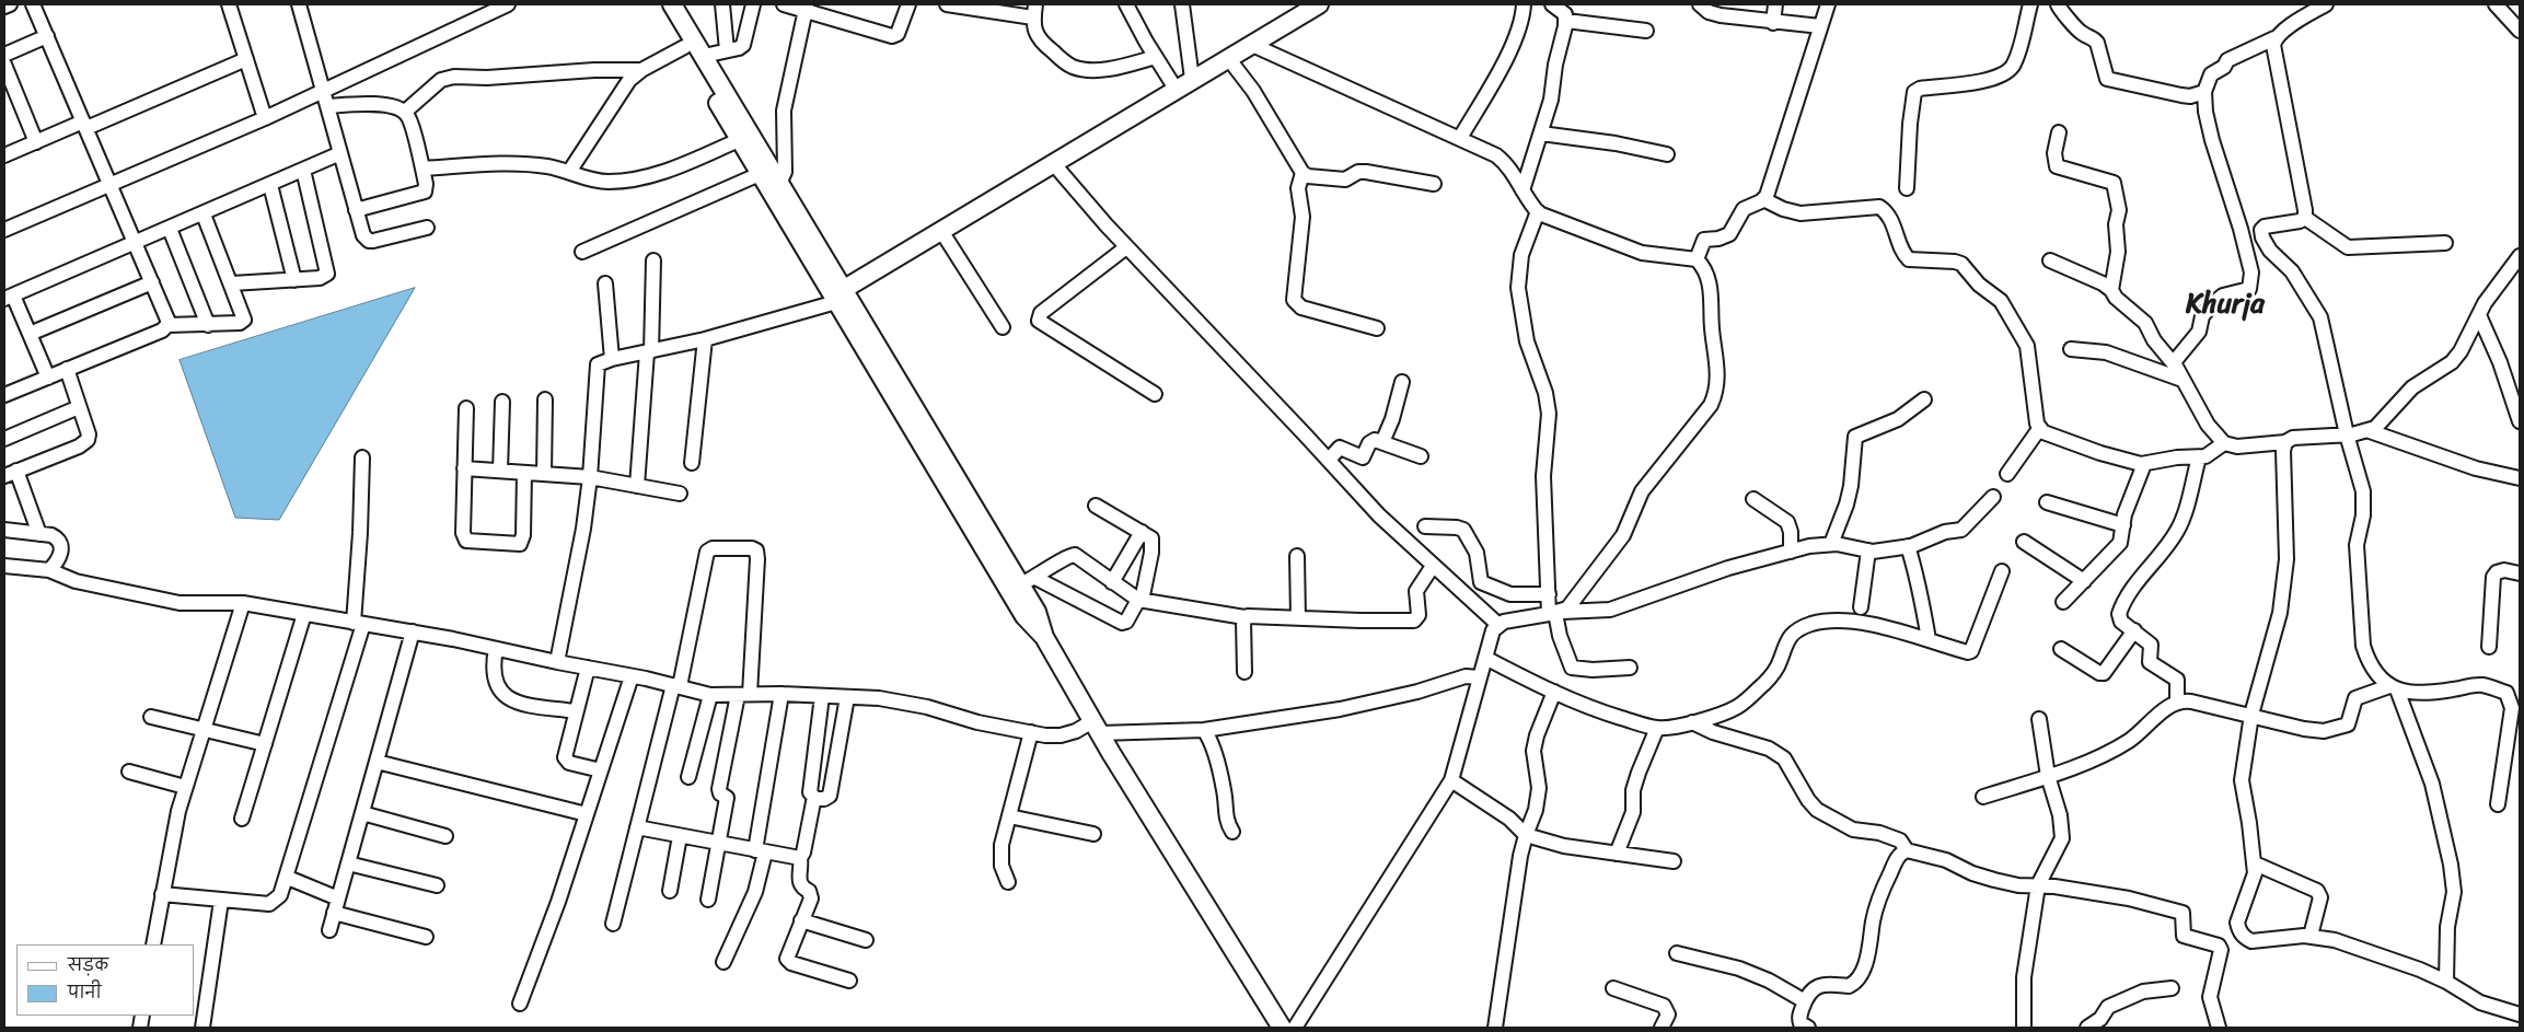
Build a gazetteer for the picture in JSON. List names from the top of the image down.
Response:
{
  "districts": ["Khurja"],
  "legend": ["सड़क", "पानी"]
}
